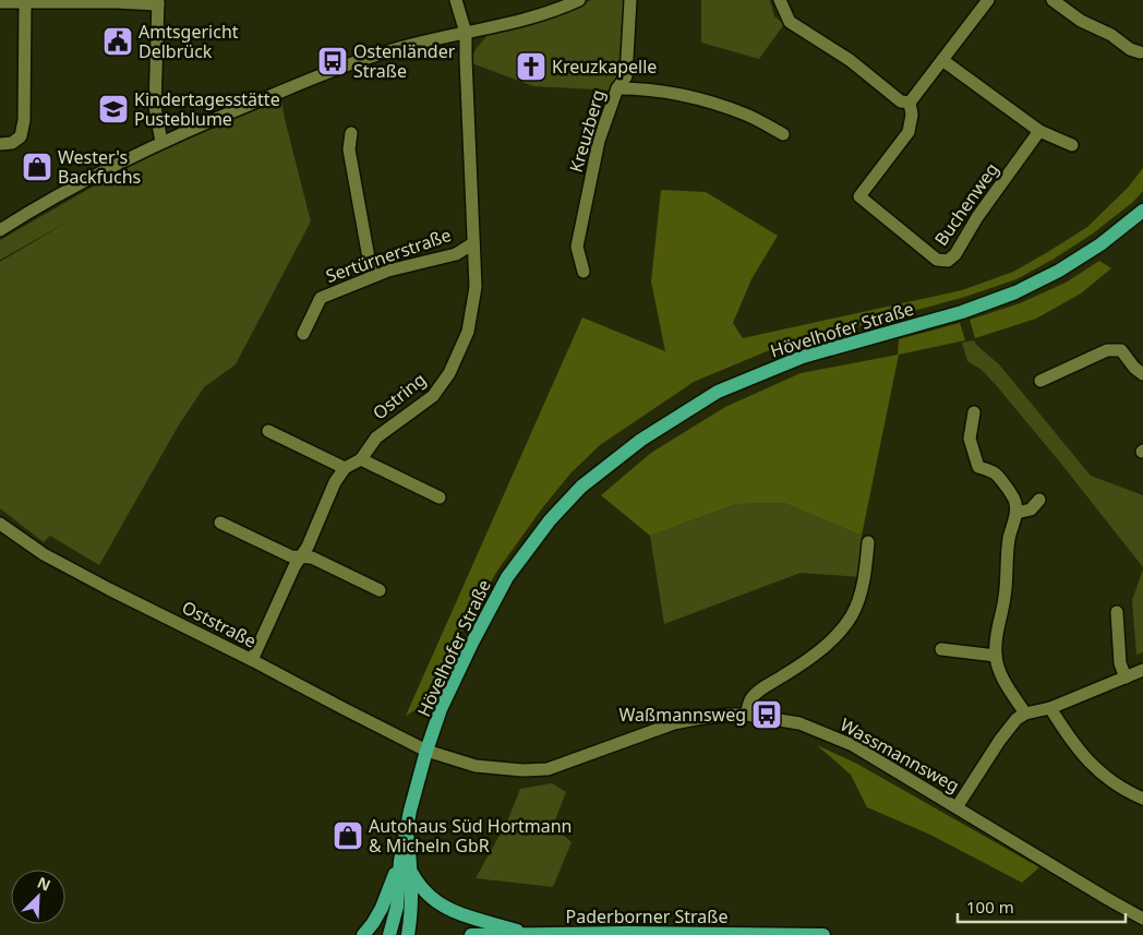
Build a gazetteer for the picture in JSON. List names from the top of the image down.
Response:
{
  "streets": {
    "main road": ["Hövelhofer Straße", "Paderborner Straße"],
    "street": [
      "Kreuzberg",
      "Buchenweg",
      "Sertürnerstraße",
      "Ostring",
      "Oststraße",
      "Wassmannsweg"
    ]
  },
  "crossings": [
    ["Sertürnerstraße", "Ostring"],
    ["Hövelhofer Straße", "Oststraße"],
    ["Hövelhofer Straße", "Wassmannsweg"],
    ["Oststraße", "Wassmannsweg"]
  ],
  "places": {
    "public building": ["Amtsgericht Delbrück"],
    "bus stop": ["Ostenländer Straße", "Waßmannsweg"],
    "church": ["Kreuzkapelle"],
    "school or university": ["Kindertagesstätte Pusteblume"],
    "shop": ["Wester's Backfuchs", "Autohaus Süd Hortmann & Micheln GbR"]
  },
  "scale_bar": "100 m",
  "north": "top right"
}
